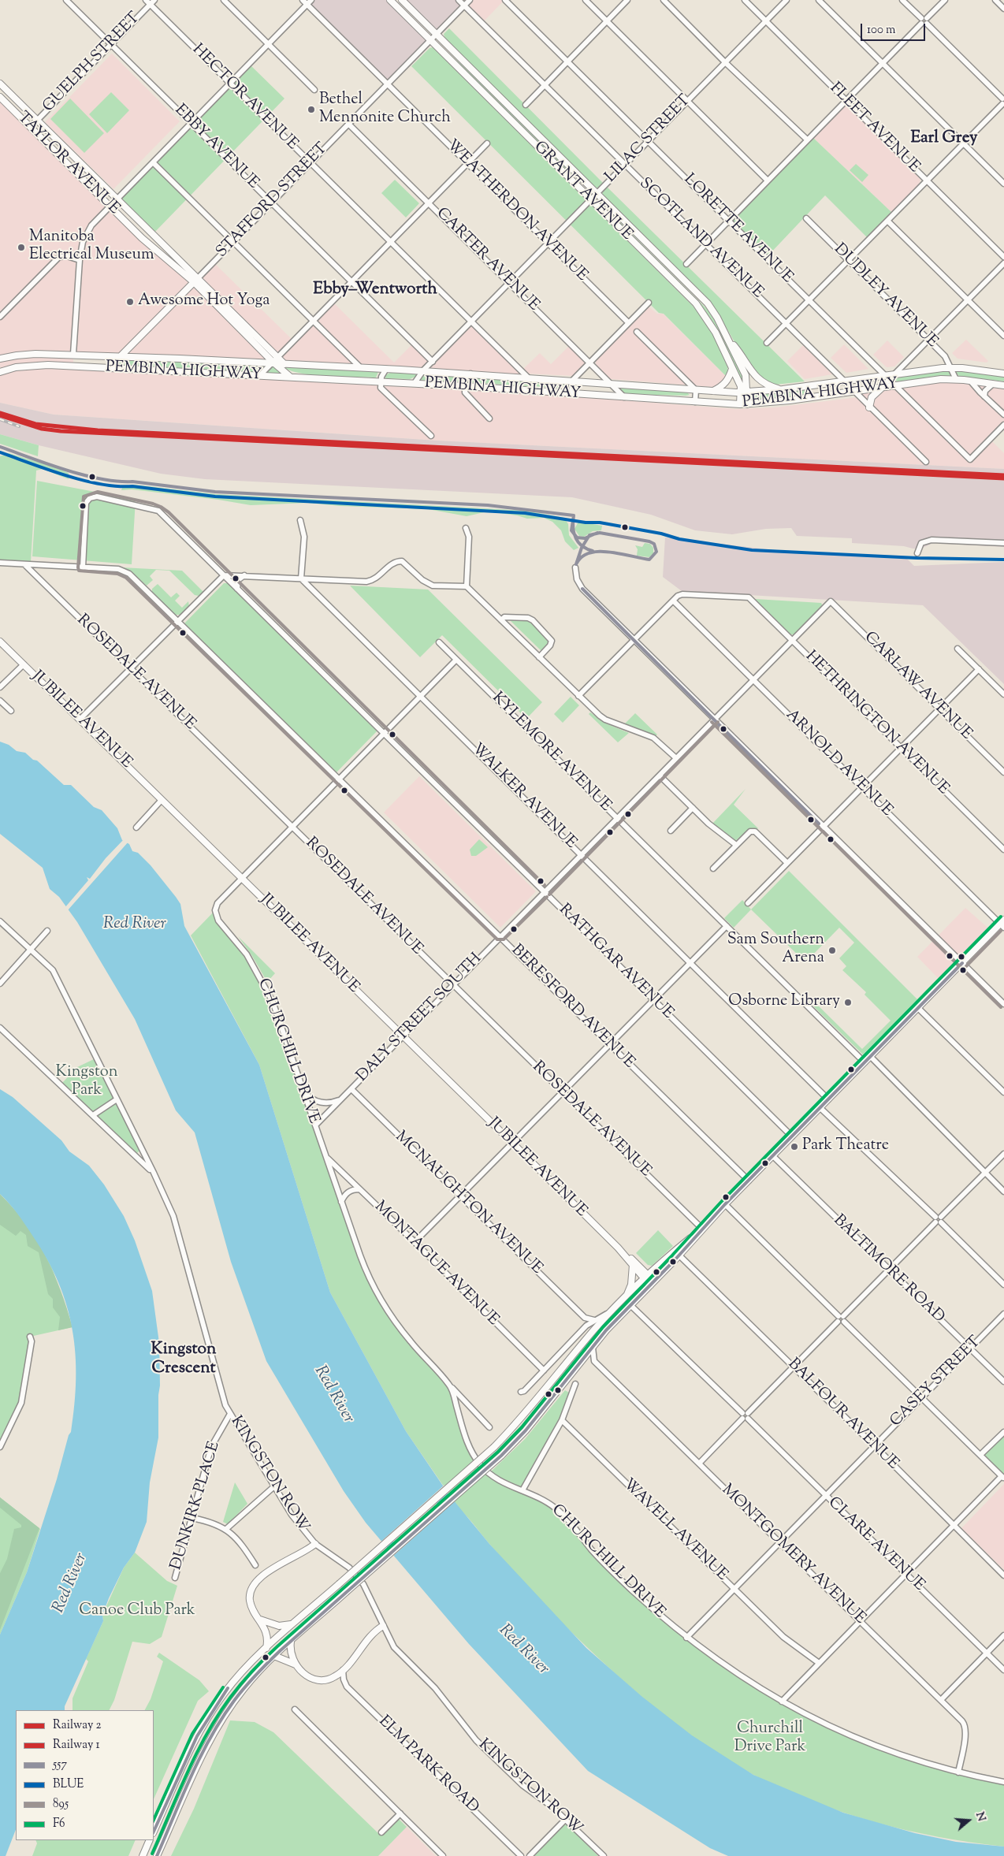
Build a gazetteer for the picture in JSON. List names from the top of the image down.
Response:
{
  "streets": {
    "main road": [
      "TAYLOR AVENUE",
      "GRANT AVENUE",
      "STAFFORD STREET",
      "PEMBINA HIGHWAY",
      "JUBILEE AVENUE"
    ],
    "street": [
      "GUELPH STREET",
      "HECTOR AVENUE",
      "FLEET AVENUE",
      "LILAC STREET",
      "EBBY AVENUE",
      "WEATHERDON AVENUE",
      "LORETTE AVENUE",
      "SCOTLAND AVENUE",
      "CARTER AVENUE",
      "DUDLEY AVENUE",
      "ROSEDALE AVENUE",
      "CARLAW AVENUE",
      "HETHRINGTON AVENUE",
      "KYLEMORE AVENUE",
      "ARNOLD AVENUE",
      "WALKER AVENUE",
      "RATHGAR AVENUE",
      "BERESFORD AVENUE",
      "DALY STREET SOUTH",
      "CHURCHILL DRIVE",
      "MCNAUGHTON AVENUE",
      "MONTAGUE AVENUE",
      "BALTIMORE ROAD",
      "CASEY STREET",
      "BALFOUR AVENUE",
      "KINGSTON ROW",
      "DUNKIRK PLACE",
      "WAVELL AVENUE",
      "CLARE AVENUE",
      "MONTGOMERY AVENUE",
      "ELM PARK ROAD"
    ]
  },
  "crossings": [
    ["GUELPH STREET", "HECTOR AVENUE"],
    ["GUELPH STREET", "EBBY AVENUE"],
    ["GUELPH STREET", "TAYLOR AVENUE"],
    ["HECTOR AVENUE", "LILAC STREET"],
    ["HECTOR AVENUE", "STAFFORD STREET"],
    ["HECTOR AVENUE", "PEMBINA HIGHWAY"],
    ["FLEET AVENUE", "LILAC STREET"],
    ["LILAC STREET", "EBBY AVENUE"],
    ["LILAC STREET", "GRANT AVENUE"],
    ["LILAC STREET", "WEATHERDON AVENUE"],
    ["LILAC STREET", "LORETTE AVENUE"],
    ["LILAC STREET", "SCOTLAND AVENUE"],
    ["LILAC STREET", "CARTER AVENUE"],
    ["LILAC STREET", "PEMBINA HIGHWAY"],
    ["EBBY AVENUE", "STAFFORD STREET"],
    ["TAYLOR AVENUE", "STAFFORD STREET"],
    ["TAYLOR AVENUE", "PEMBINA HIGHWAY"],
    ["GRANT AVENUE", "STAFFORD STREET"],
    ["GRANT AVENUE", "PEMBINA HIGHWAY"],
    ["STAFFORD STREET", "WEATHERDON AVENUE"],
    ["STAFFORD STREET", "SCOTLAND AVENUE"],
    ["STAFFORD STREET", "CARTER AVENUE"],
    ["STAFFORD STREET", "PEMBINA HIGHWAY"],
    ["LORETTE AVENUE", "PEMBINA HIGHWAY"],
    ["SCOTLAND AVENUE", "PEMBINA HIGHWAY"],
    ["CARTER AVENUE", "PEMBINA HIGHWAY"],
    ["DUDLEY AVENUE", "PEMBINA HIGHWAY"],
    ["ROSEDALE AVENUE", "DALY STREET SOUTH"],
    ["CARLAW AVENUE", "DALY STREET SOUTH"],
    ["JUBILEE AVENUE", "DALY STREET SOUTH"],
    ["JUBILEE AVENUE", "CHURCHILL DRIVE"],
    ["HETHRINGTON AVENUE", "ARNOLD AVENUE"],
    ["HETHRINGTON AVENUE", "DALY STREET SOUTH"],
    ["KYLEMORE AVENUE", "DALY STREET SOUTH"],
    ["ARNOLD AVENUE", "DALY STREET SOUTH"],
    ["WALKER AVENUE", "DALY STREET SOUTH"],
    ["RATHGAR AVENUE", "BERESFORD AVENUE"],
    ["RATHGAR AVENUE", "DALY STREET SOUTH"],
    ["BERESFORD AVENUE", "DALY STREET SOUTH"],
    ["DALY STREET SOUTH", "CHURCHILL DRIVE"],
    ["DALY STREET SOUTH", "MCNAUGHTON AVENUE"],
    ["CHURCHILL DRIVE", "MONTAGUE AVENUE"],
    ["CHURCHILL DRIVE", "CASEY STREET"],
    ["CHURCHILL DRIVE", "MONTGOMERY AVENUE"],
    ["BALTIMORE ROAD", "CASEY STREET"],
    ["CASEY STREET", "BALFOUR AVENUE"],
    ["CASEY STREET", "WAVELL AVENUE"],
    ["CASEY STREET", "CLARE AVENUE"],
    ["CASEY STREET", "MONTGOMERY AVENUE"],
    ["KINGSTON ROW", "DUNKIRK PLACE"]
  ],
  "districts": ["Earl Grey", "Ebby–Wentworth", "Kingston Crescent"],
  "water": ["Red River"],
  "parks": ["Kingston Park", "Canoe Club Park", "Churchill Drive Park"],
  "places": [
    "Bethel Mennonite Church",
    "Manitoba Electrical Museum",
    "Awesome Hot Yoga",
    "Sam Southern Arena",
    "Osborne Library",
    "Park Theatre"
  ],
  "lines": [
    "rail line 1",
    "rail line 2",
    "transit line 557",
    "transit line BLUE",
    "transit line 895",
    "transit line F6"
  ],
  "legend": [
    "Railway 2",
    "Railway 1",
    "557",
    "BLUE",
    "895",
    "F6"
  ],
  "scale_bar": "100 m",
  "north": "right"
}
